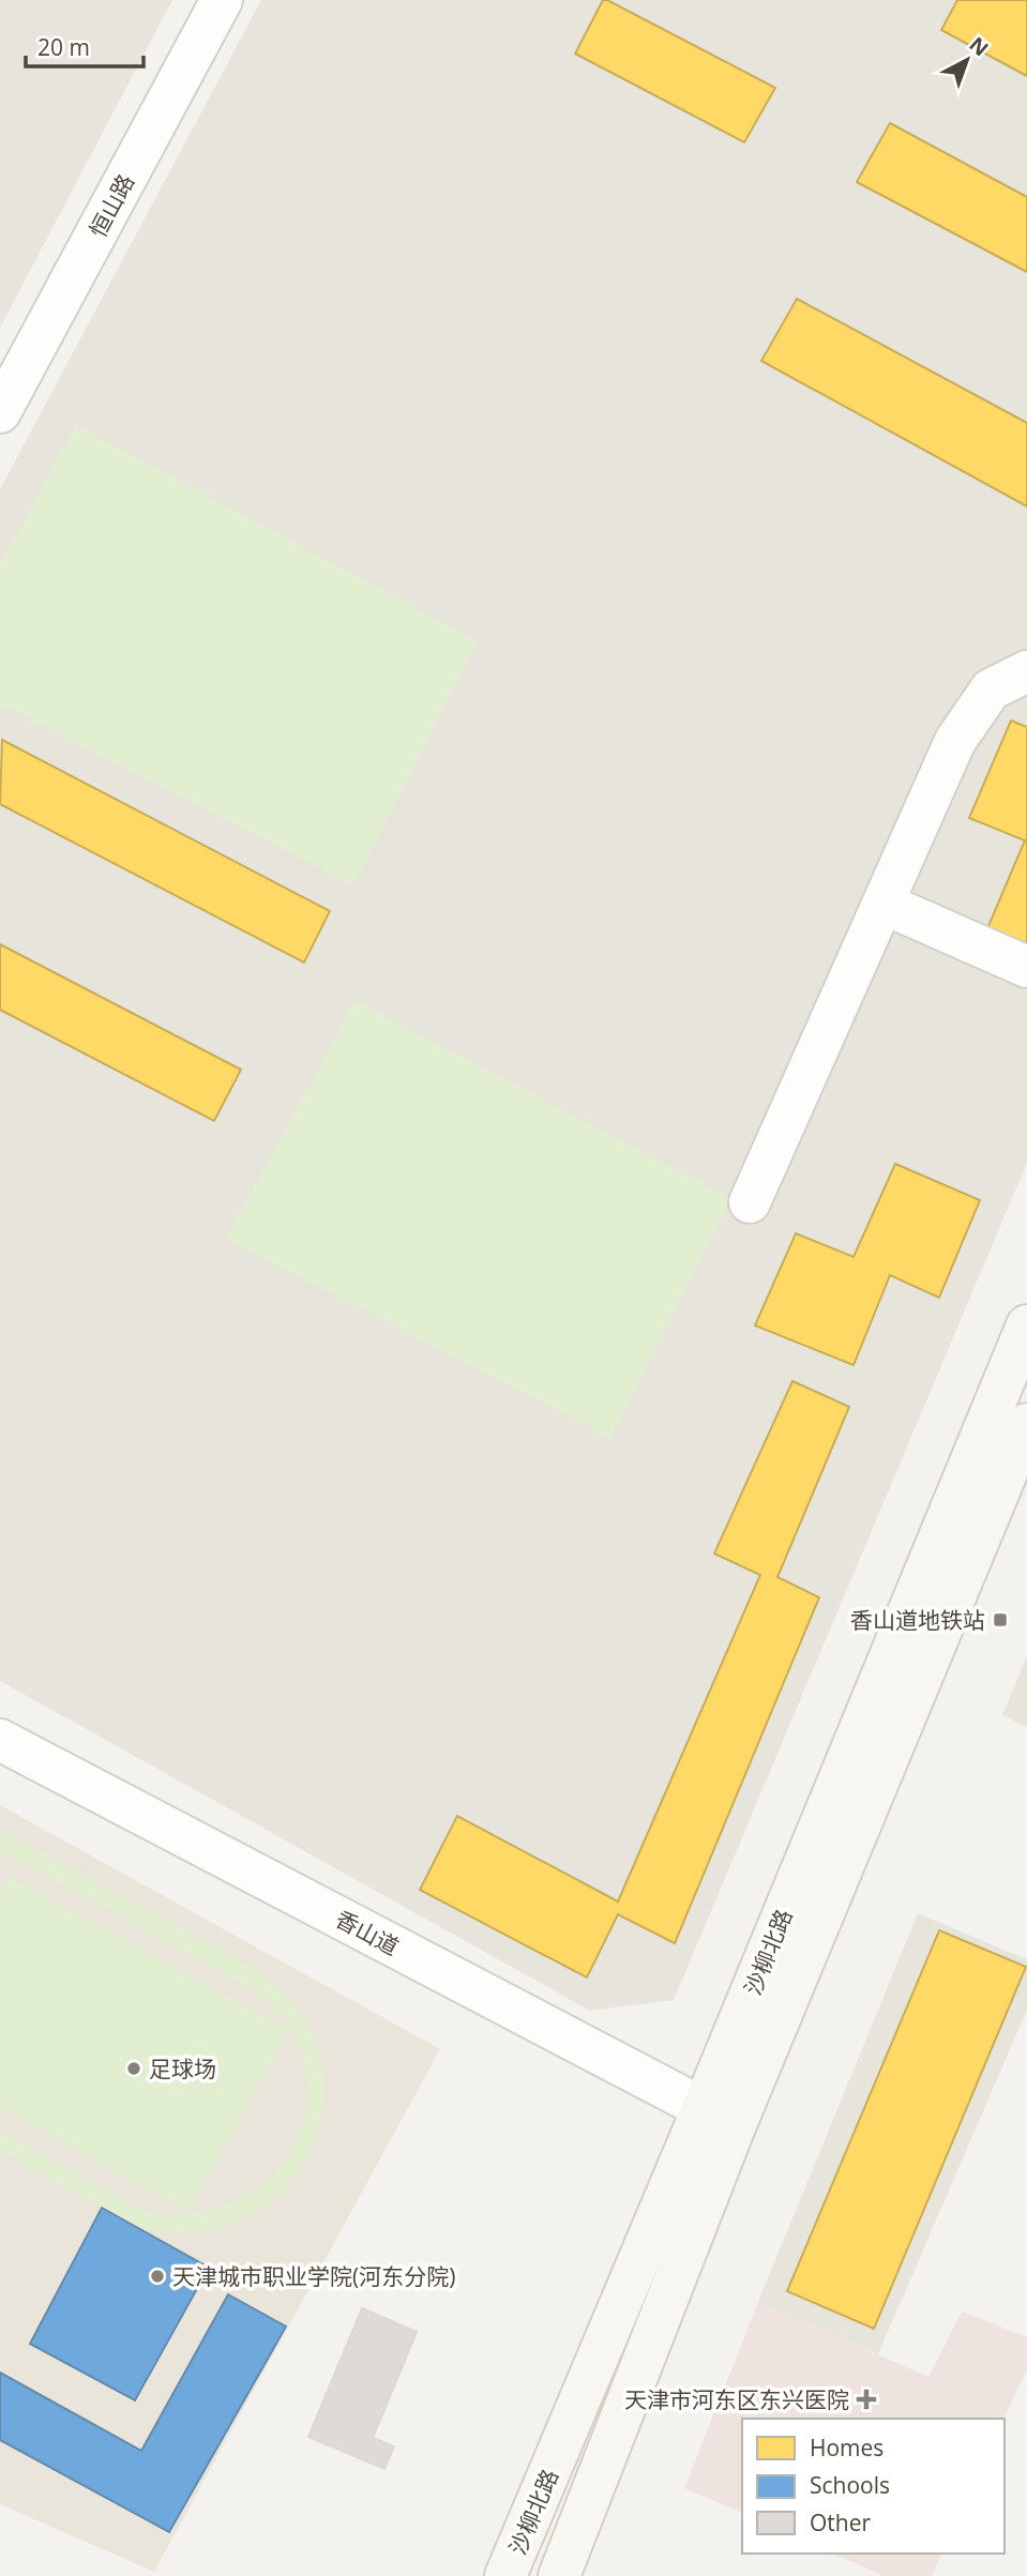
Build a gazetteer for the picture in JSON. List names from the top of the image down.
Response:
{
  "streets": {
    "main road": ["沙柳北路"],
    "street": ["恒山路", "香山道"]
  },
  "crossings": [
    ["香山道", "沙柳北路"]
  ],
  "places": {
    "transit": ["香山道地铁站"],
    "other": ["足球场", "天津城市职业学院(河东分院)"],
    "health": ["天津市河东区东兴医院"]
  },
  "legend": ["Homes", "Schools", "Other"],
  "scale_bar": "20 m",
  "north": "top right"
}
